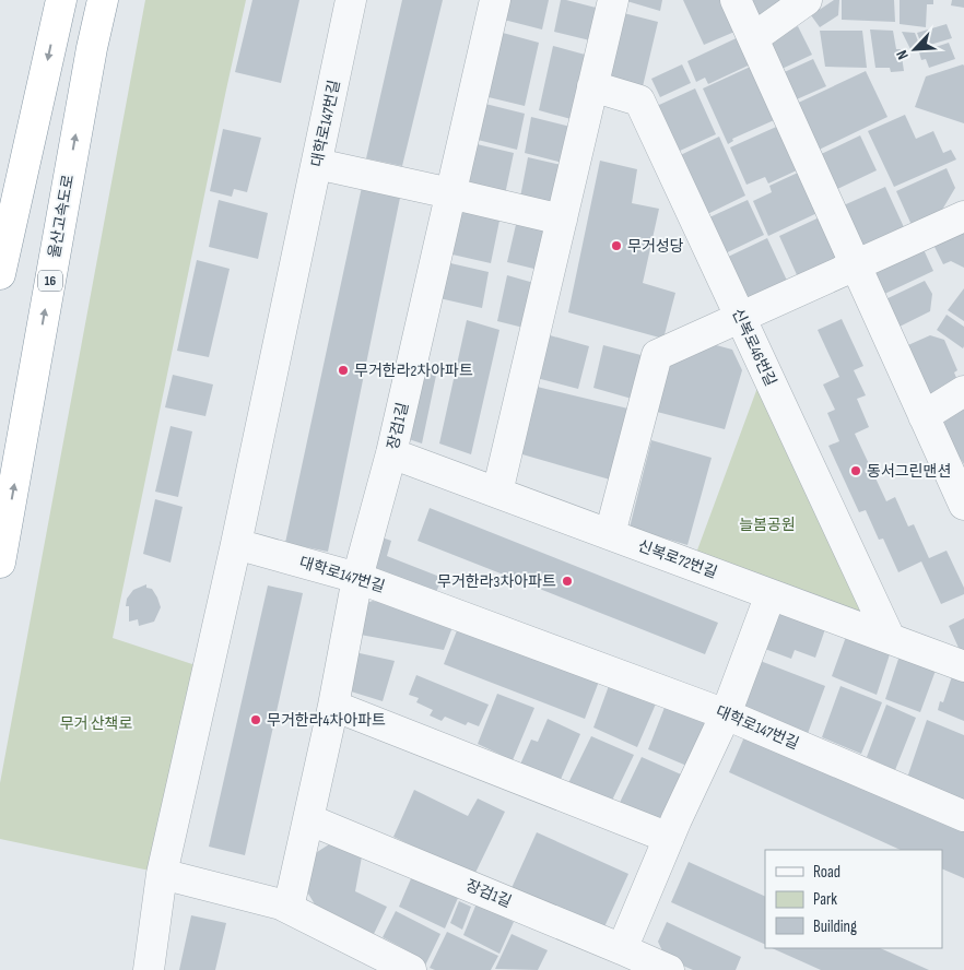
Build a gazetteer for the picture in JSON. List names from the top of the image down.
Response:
{
  "streets": {
    "highway": ["울산고속도로", "16"],
    "street": [
      "대학로147번길",
      "신복로46번길",
      "장검1길",
      "신복로72번길"
    ]
  },
  "crossings": [
    ["대학로147번길", "장검1길"],
    ["신복로46번길", "신복로72번길"],
    ["장검1길", "신복로72번길"]
  ],
  "parks": ["늘봄공원", "무거 산책로"],
  "places": [
    "무거성당",
    "무거한라2차아파트",
    "동서그린맨션",
    "무거한라3차아파트",
    "무거한라4차아파트"
  ],
  "legend": ["Road", "Park", "Building"],
  "north": "bottom left"
}
